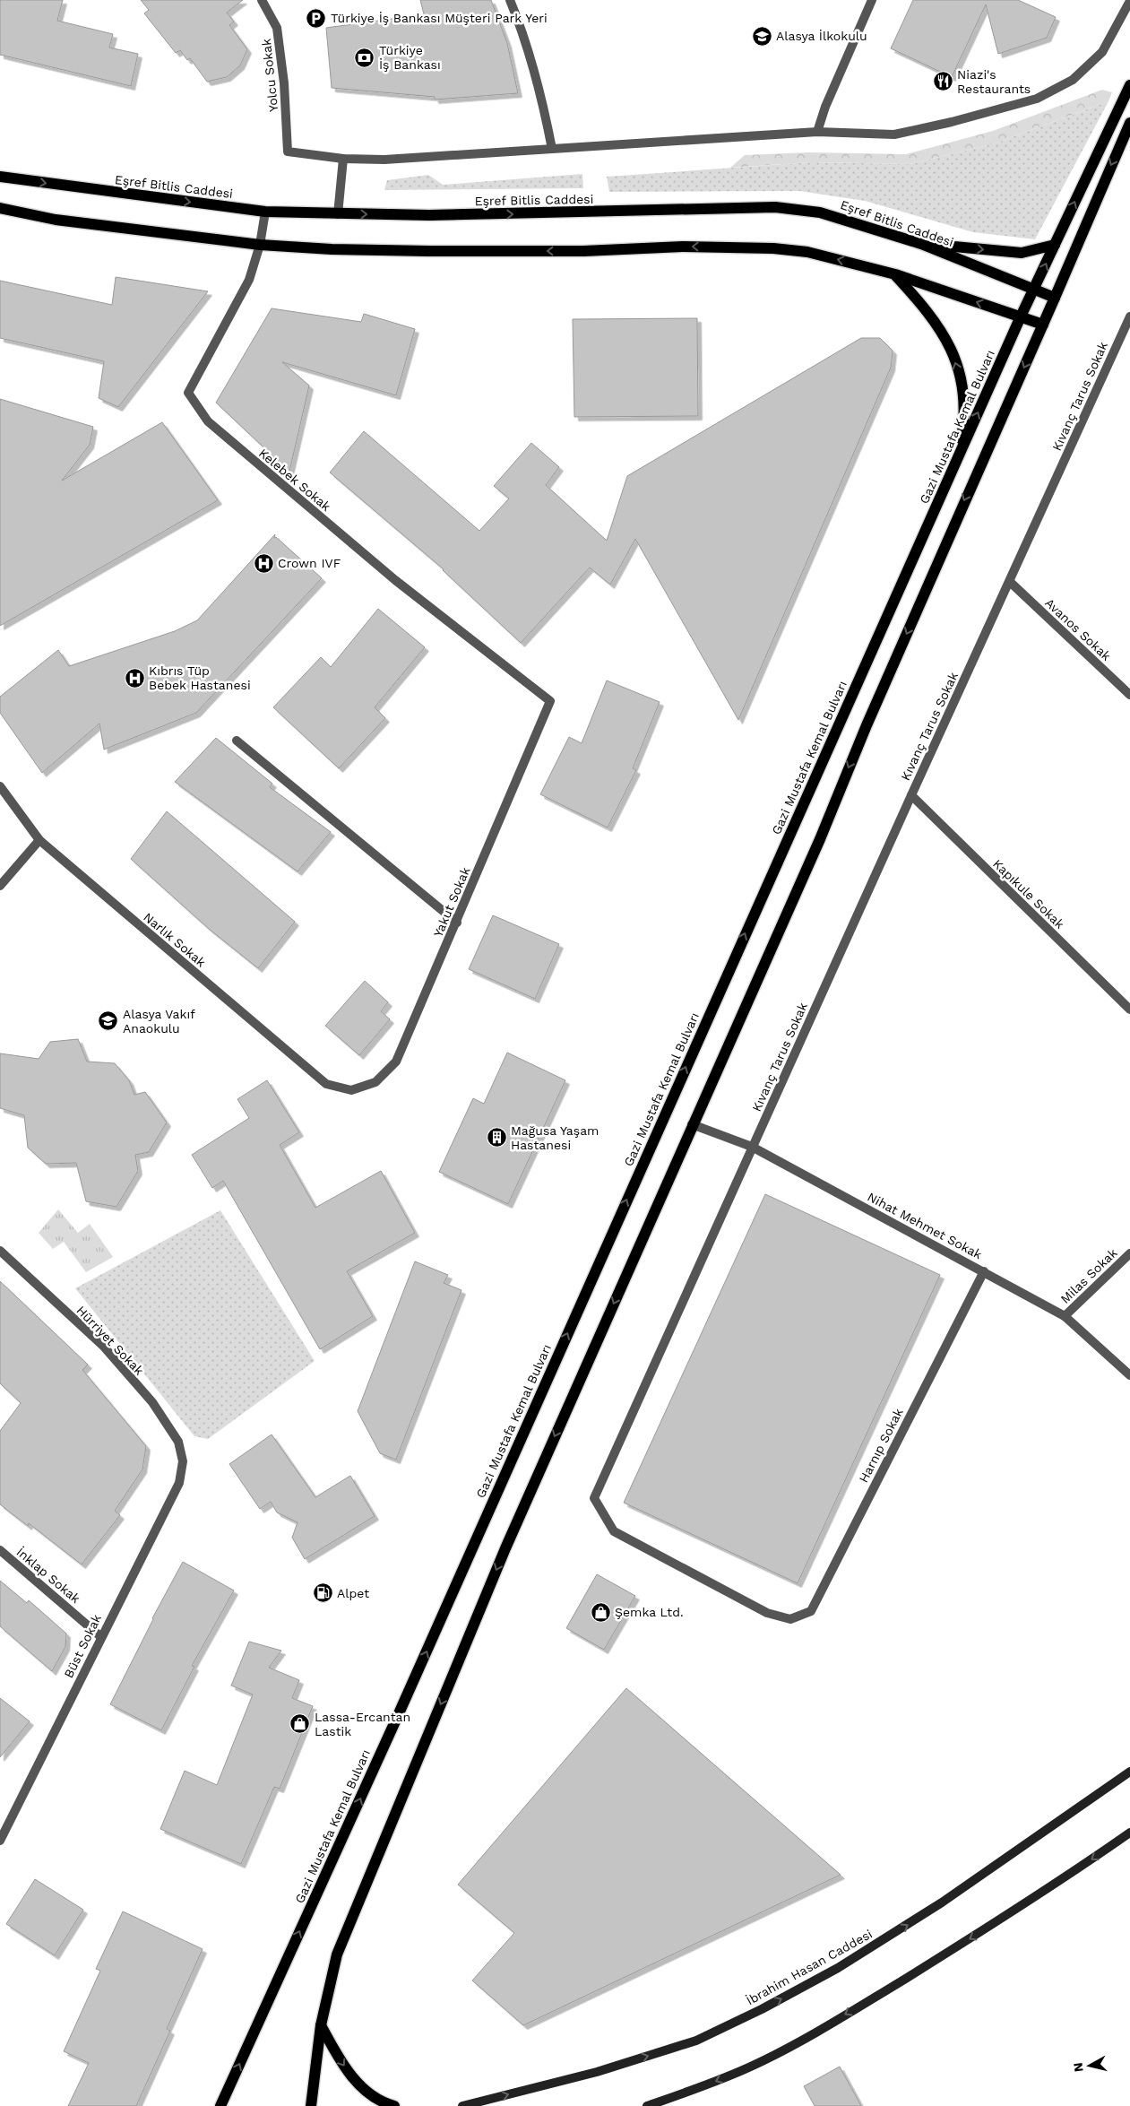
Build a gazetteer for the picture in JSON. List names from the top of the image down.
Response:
{
  "streets": {
    "main road": ["Eşref Bitlis Caddesi", "Gazi Mustafa Kemal Bulvarı", "İbrahim Hasan Caddesi"],
    "street": [
      "Yolcu Sokak",
      "Kıvanç Tarus Sokak",
      "Kelebek Sokak",
      "Avanos Sokak",
      "Kapıkule Sokak",
      "Yakut Sokak",
      "Narlık Sokak",
      "Nihat Mehmet Sokak",
      "Milas Sokak",
      "Hürriyet Sokak",
      "Harnıp Sokak",
      "İnklap Sokak",
      "Büst Sokak"
    ]
  },
  "crossings": [
    ["Eşref Bitlis Caddesi", "Gazi Mustafa Kemal Bulvarı"],
    ["Eşref Bitlis Caddesi", "Kelebek Sokak"],
    ["Kıvanç Tarus Sokak", "Avanos Sokak"],
    ["Kıvanç Tarus Sokak", "Kapıkule Sokak"],
    ["Kıvanç Tarus Sokak", "Nihat Mehmet Sokak"],
    ["Kıvanç Tarus Sokak", "Harnıp Sokak"],
    ["Kelebek Sokak", "Yakut Sokak"],
    ["Yakut Sokak", "Narlık Sokak"],
    ["Nihat Mehmet Sokak", "Milas Sokak"],
    ["Nihat Mehmet Sokak", "Harnıp Sokak"],
    ["Hürriyet Sokak", "Büst Sokak"],
    ["İnklap Sokak", "Büst Sokak"]
  ],
  "places": {
    "parking": ["Türkiye İş Bankası Müşteri Park Yeri"],
    "school or university": ["Alasya İlkokulu", "Alasya Vakıf Anaokulu"],
    "bank": ["Türkiye İş Bankası"],
    "restaurant": ["Niazi's Restaurants"],
    "hospital": ["Crown IVF", "Kıbrıs Tüp Bebek Hastanesi"],
    "building": ["Mağusa Yaşam Hastanesi"],
    "fuel station": ["Alpet"],
    "shop": ["Şemka Ltd.", "Lassa-Ercantan Lastik"]
  },
  "north": "left"
}
